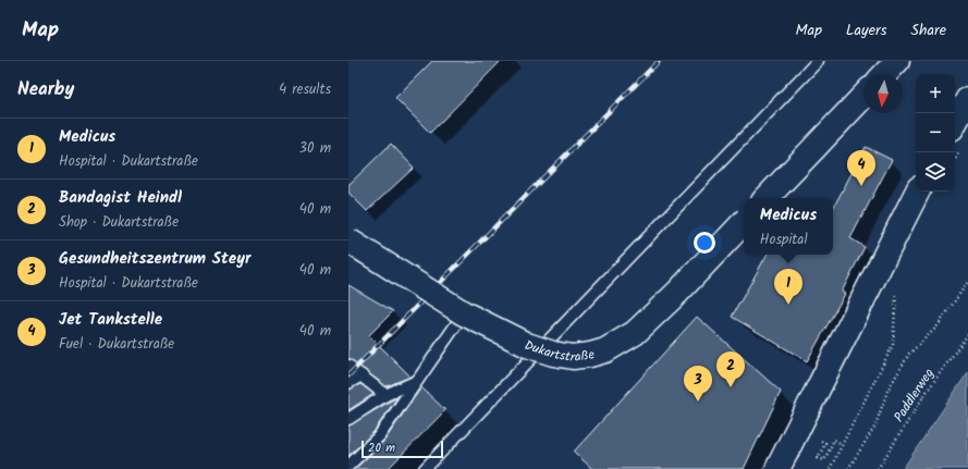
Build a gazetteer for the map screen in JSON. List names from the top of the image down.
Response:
{
  "streets": {
    "main road": ["Dukartstraße"],
    "path": ["Paddlerweg"]
  },
  "scale_bar": "20 m",
  "north": "bottom",
  "page": {
    "header": "Map",
    "nav": ["Map", "Layers", "Share"],
    "heading": ["Nearby", "4 results"],
    "map_buttons": ["+", "−"],
    "list": [
      {
        "mark": "1",
        "name": "Medicus",
        "note": "Hospital · Dukartstraße",
        "value": "30 m"
      },
      {
        "mark": "2",
        "name": "Bandagist Heindl",
        "note": "Shop · Dukartstraße",
        "value": "40 m"
      },
      {
        "mark": "3",
        "name": "Gesundheitszentrum Steyr",
        "note": "Hospital · Dukartstraße",
        "value": "40 m"
      },
      {
        "mark": "4",
        "name": "Jet Tankstelle",
        "note": "Fuel · Dukartstraße",
        "value": "40 m"
      }
    ],
    "pins": [
      "4",
      "1",
      "2",
      "3"
    ],
    "popup": ["Medicus", "Hospital"],
    "scale": "20 m"
  }
}
